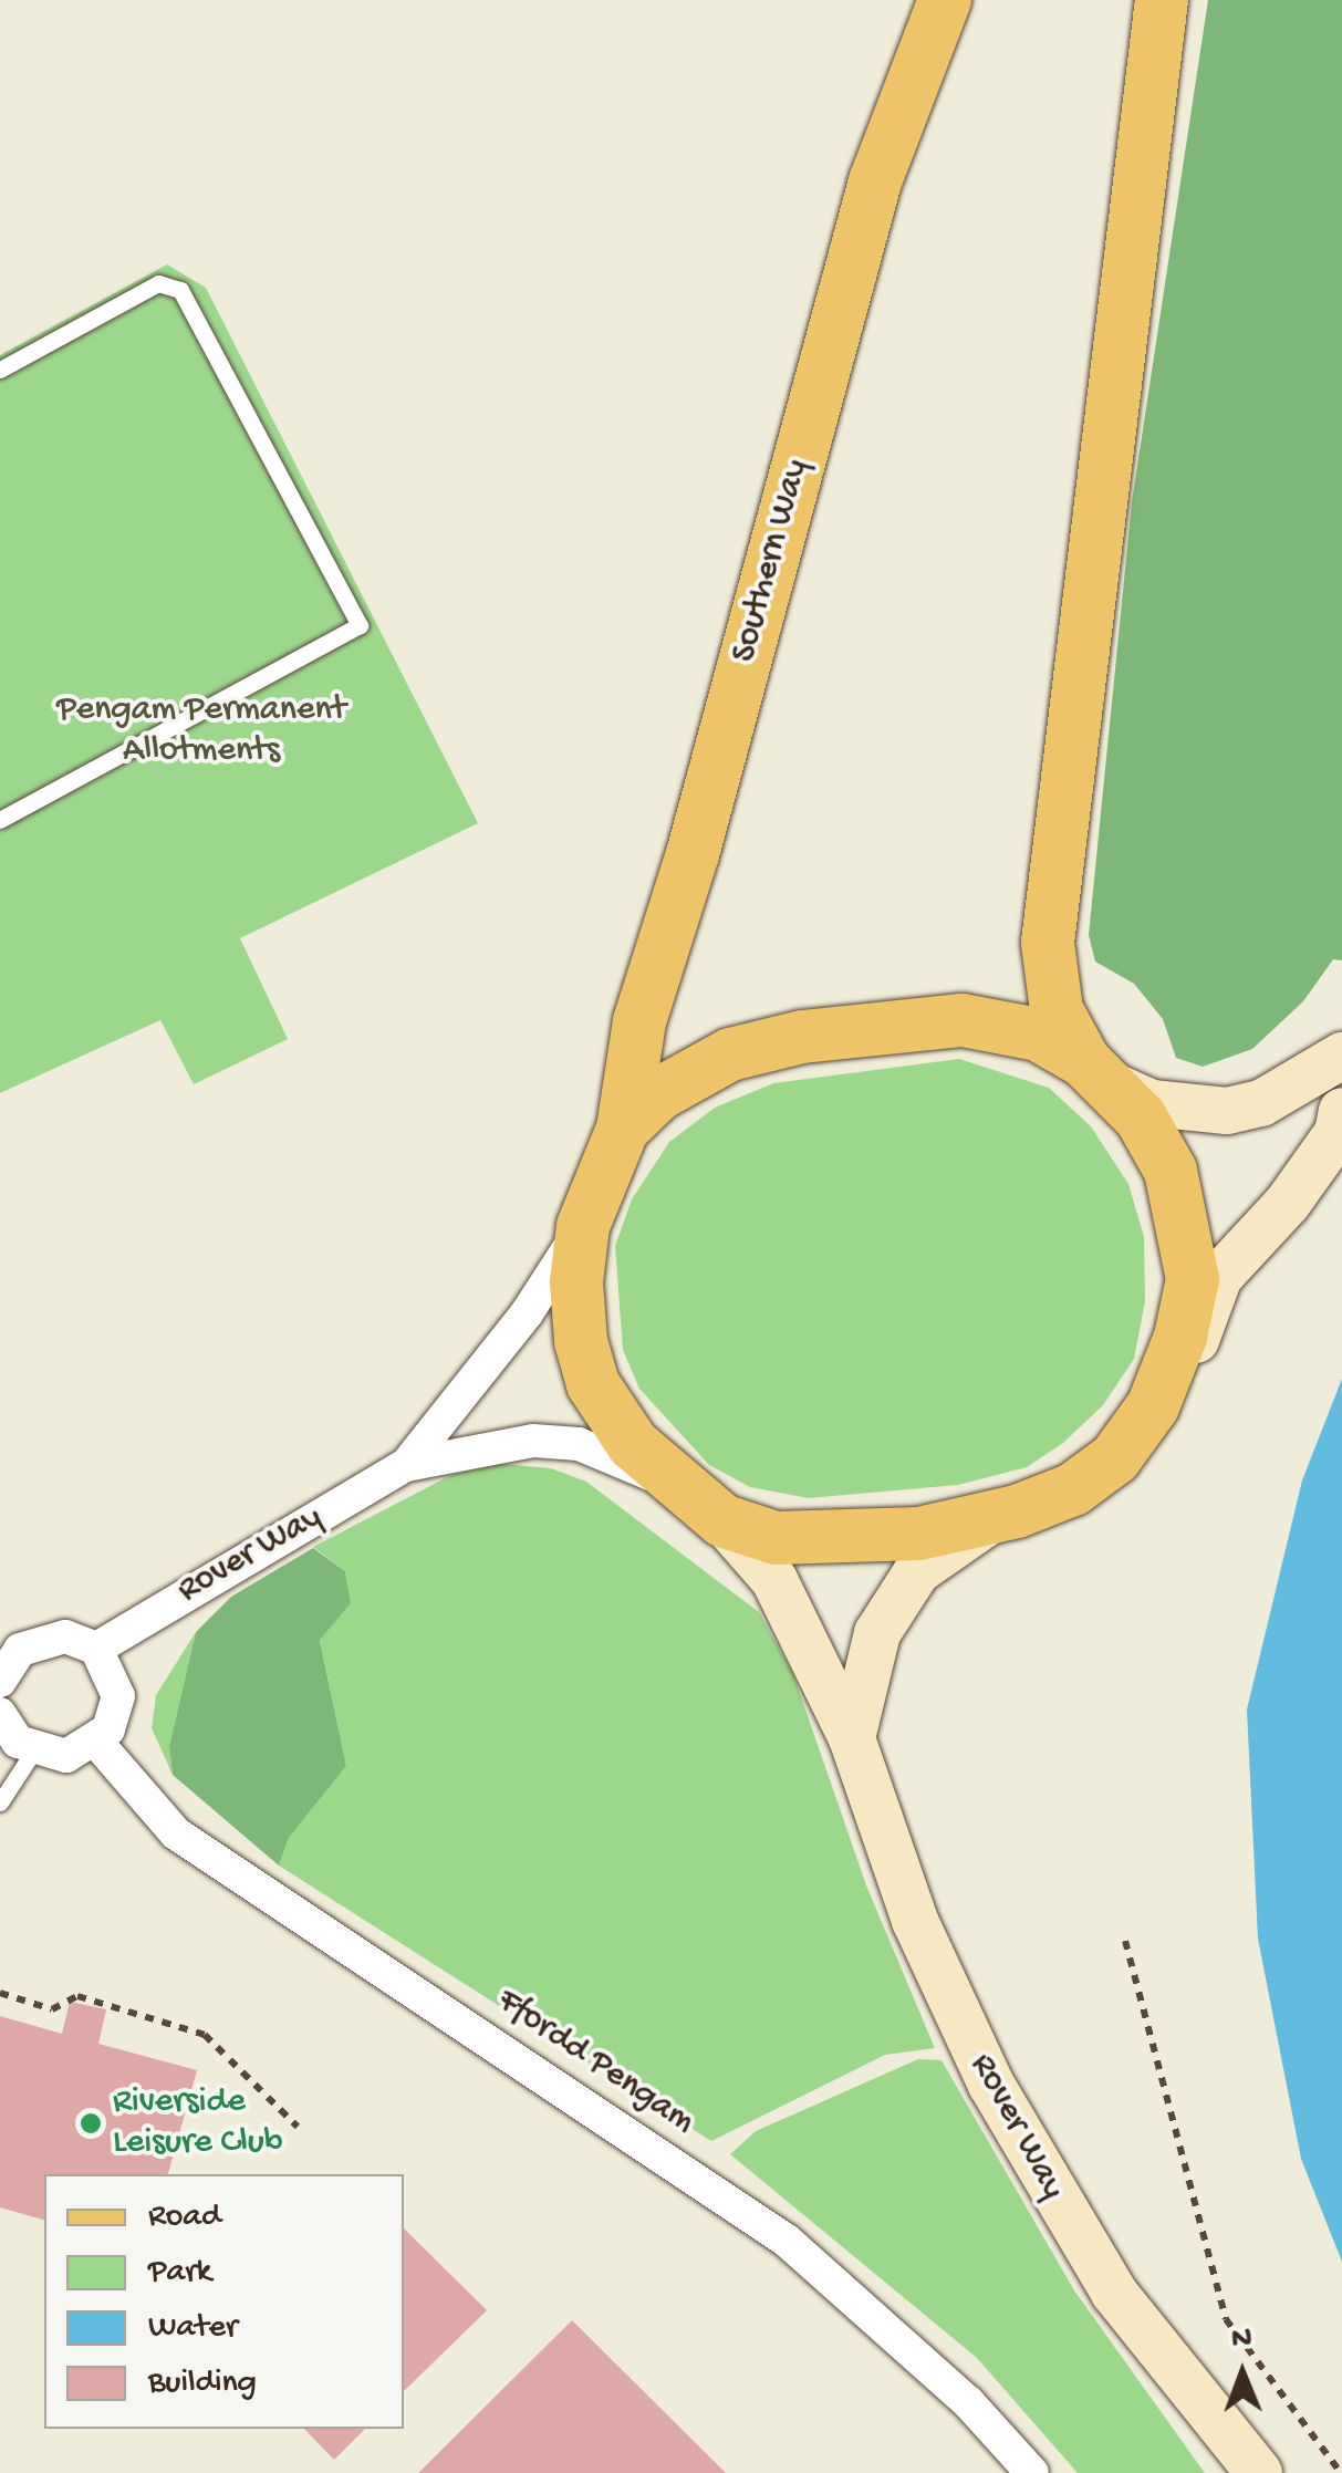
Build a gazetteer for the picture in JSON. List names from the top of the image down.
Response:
{
  "streets": {
    "main road": ["Southern Way"],
    "street": ["Rover Way", "Ffordd Pengam"]
  },
  "parks": ["Pengam Permanent Allotments"],
  "places": ["Riverside Leisure Club"],
  "legend": [
    "Road",
    "Park",
    "Water",
    "Building"
  ],
  "north": "top"
}
